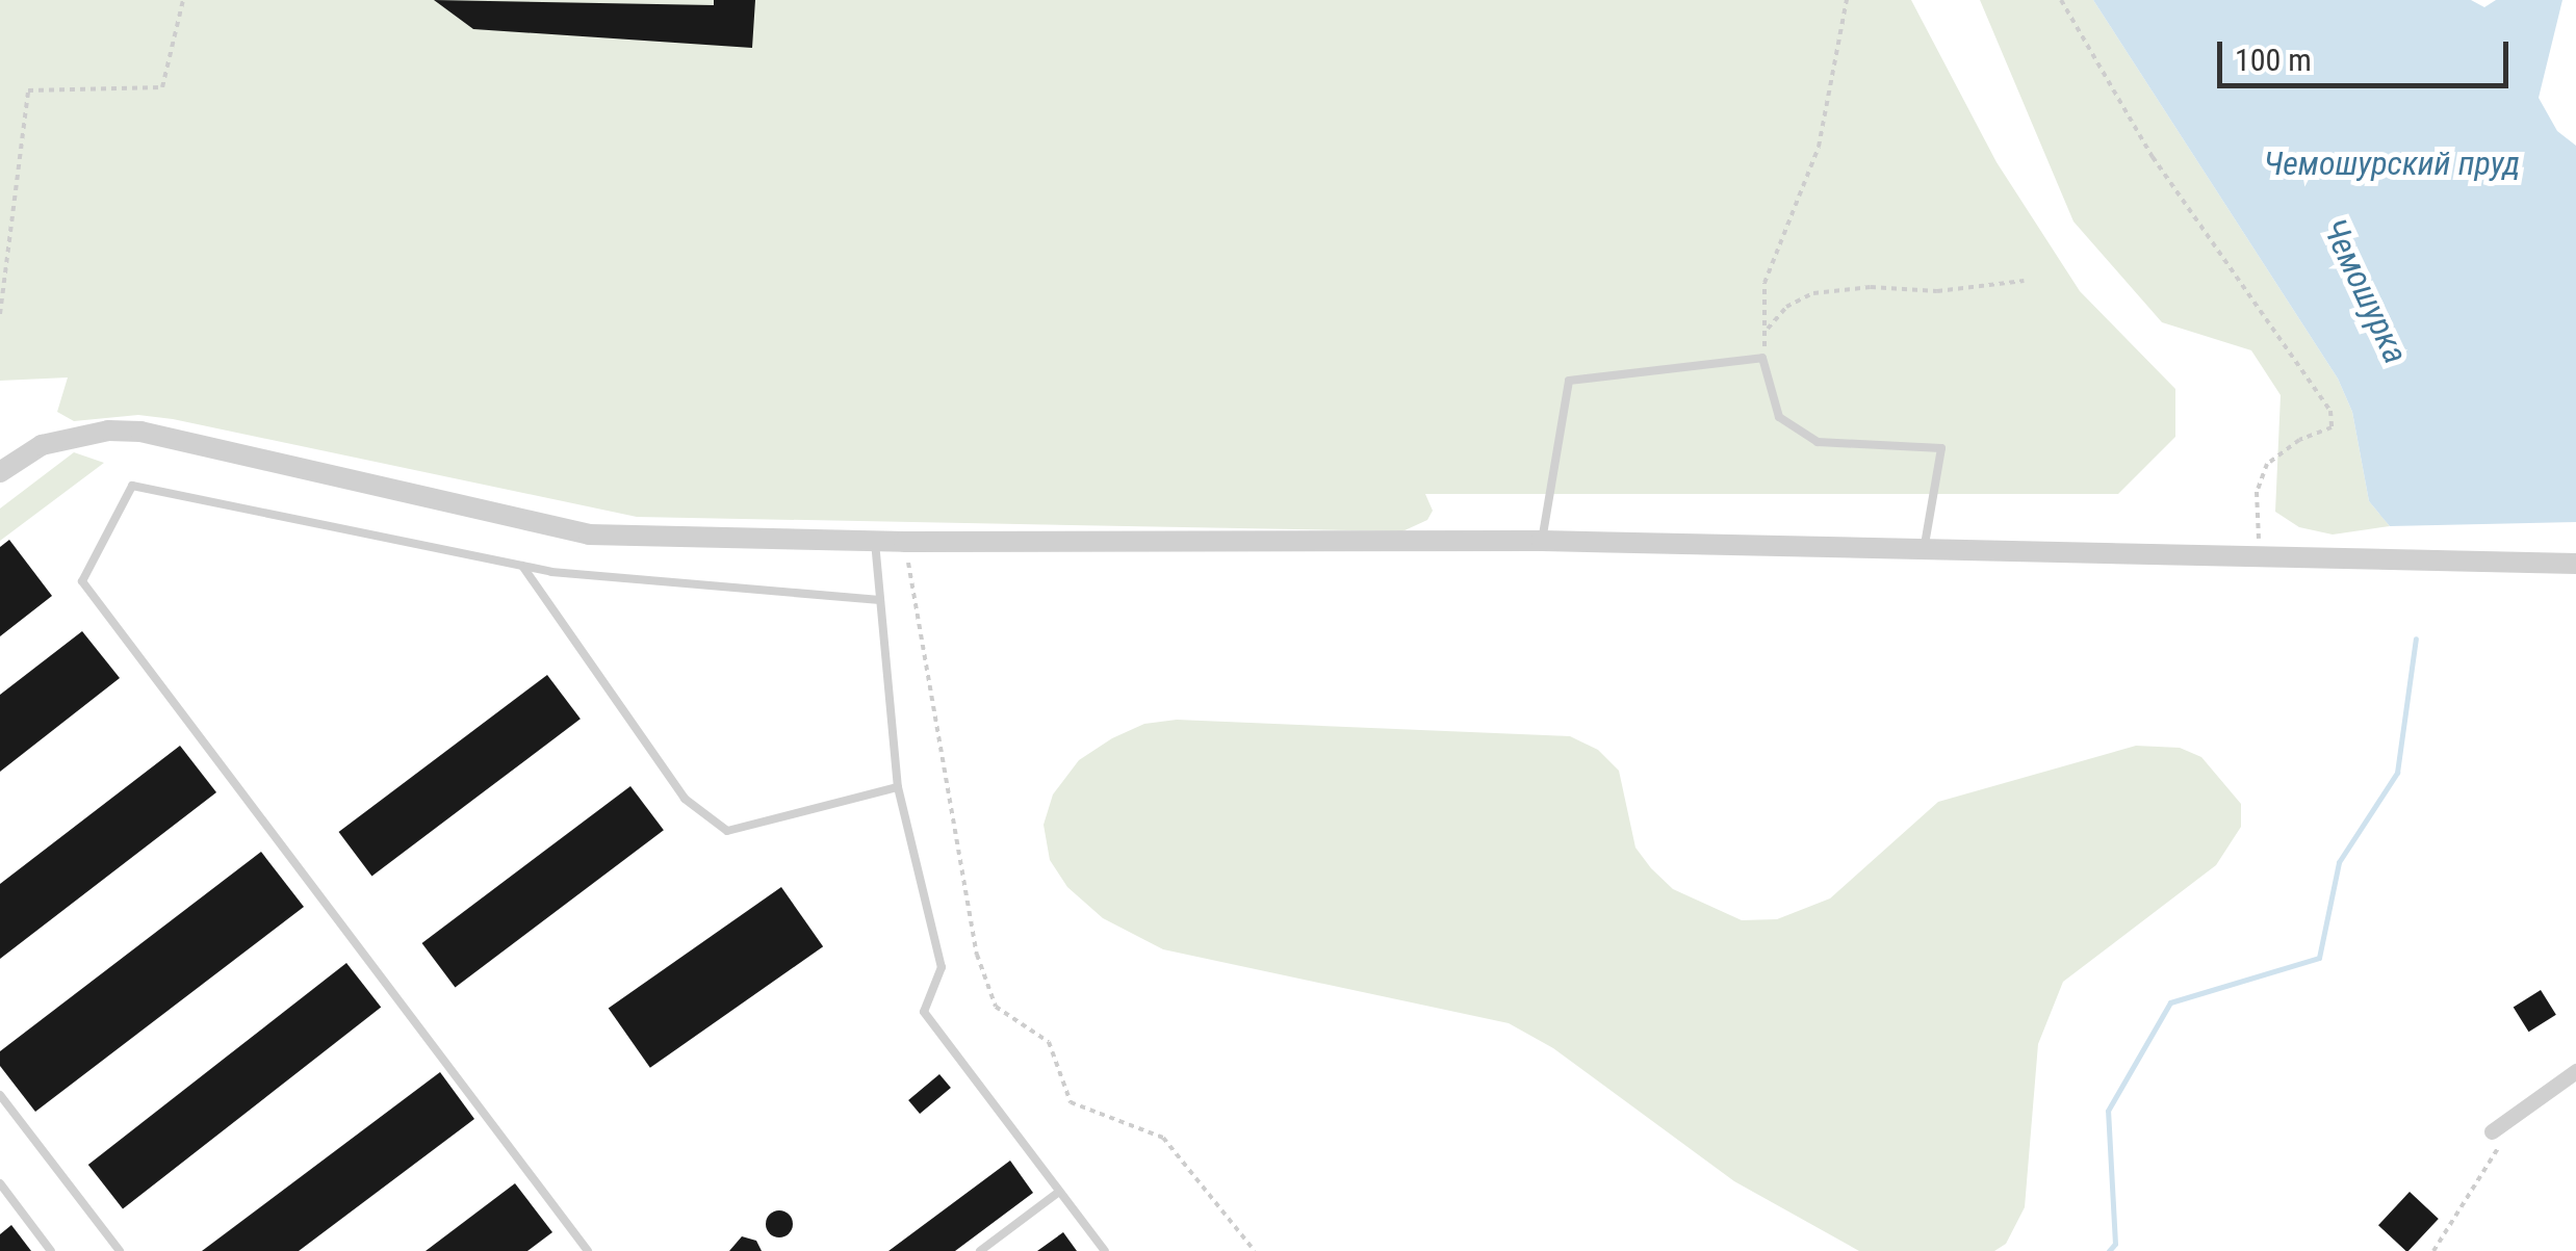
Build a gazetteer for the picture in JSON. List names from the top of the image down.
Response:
{
  "water": ["Чемошурский пруд", "Чемошурка"],
  "scale_bar": "100 m"
}
